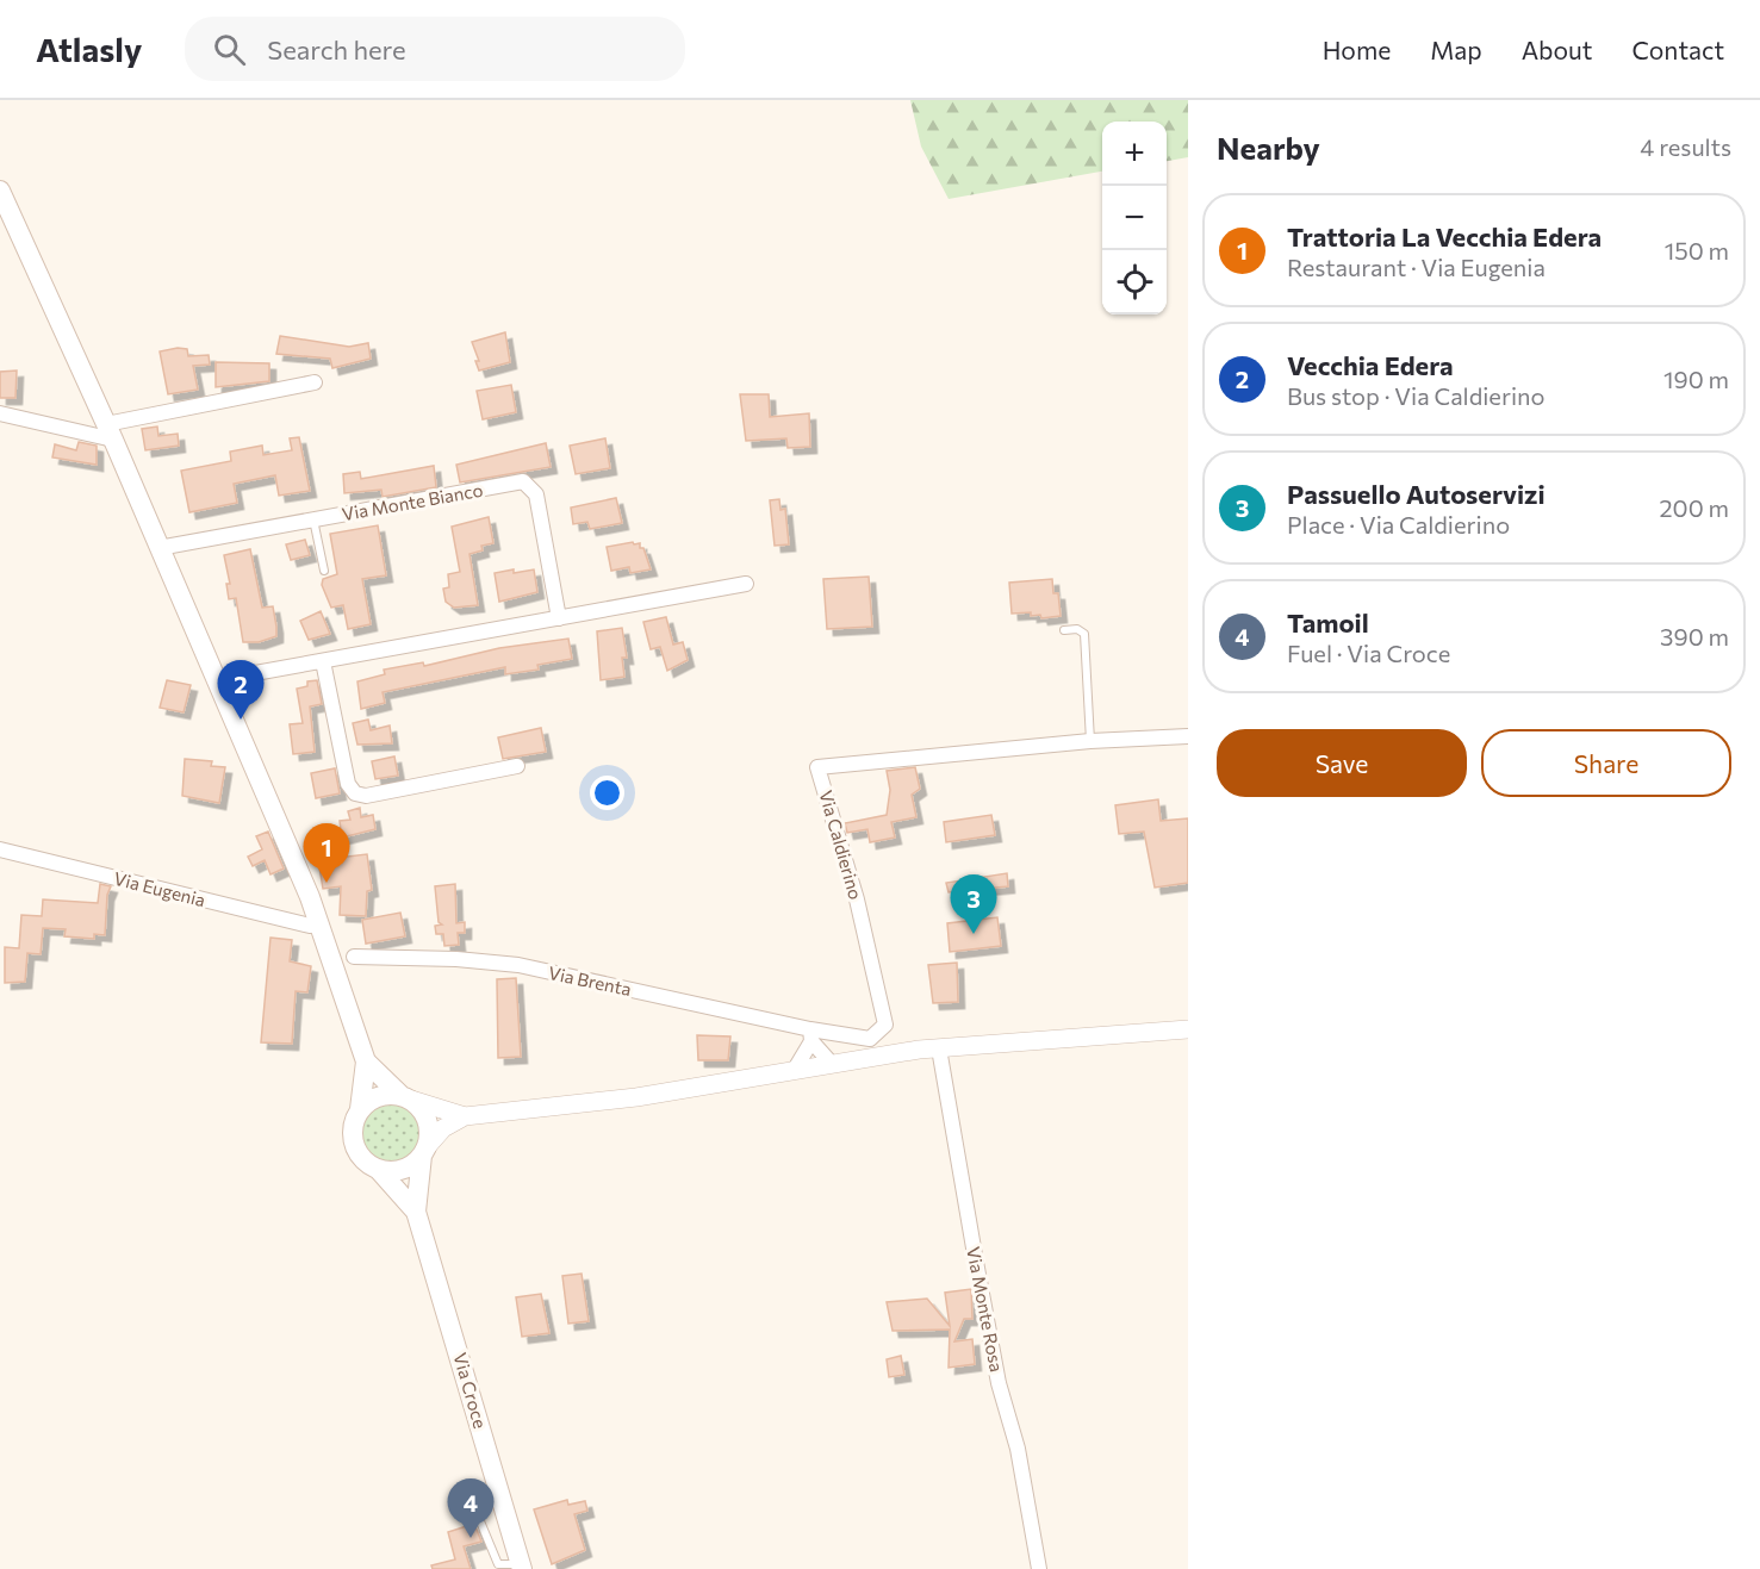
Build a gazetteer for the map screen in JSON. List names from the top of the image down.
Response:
{
  "streets": {
    "main road": ["Via Croce"],
    "street": [
      "Via Monte Bianco",
      "Via Caldierino",
      "Via Eugenia",
      "Via Brenta",
      "Via Monte Rosa"
    ]
  },
  "crossings": [
    ["Via Caldierino", "Via Brenta"]
  ],
  "page": {
    "header": "Atlasly",
    "search": "Search here",
    "nav": [
      "Home",
      "Map",
      "About",
      "Contact"
    ],
    "heading": ["Nearby", "4 results"],
    "map_buttons": ["+", "−"],
    "list": [
      {
        "mark": "1",
        "name": "Trattoria La Vecchia Edera",
        "note": "Restaurant · Via Eugenia",
        "value": "150 m"
      },
      {
        "mark": "2",
        "name": "Vecchia Edera",
        "note": "Bus stop · Via Caldierino",
        "value": "190 m"
      },
      {
        "mark": "3",
        "name": "Passuello Autoservizi",
        "note": "Place · Via Caldierino",
        "value": "200 m"
      },
      {
        "mark": "4",
        "name": "Tamoil",
        "note": "Fuel · Via Croce",
        "value": "390 m"
      }
    ],
    "pins": [
      "2",
      "1",
      "3",
      "4"
    ],
    "buttons": ["Save", "Share"]
  }
}
